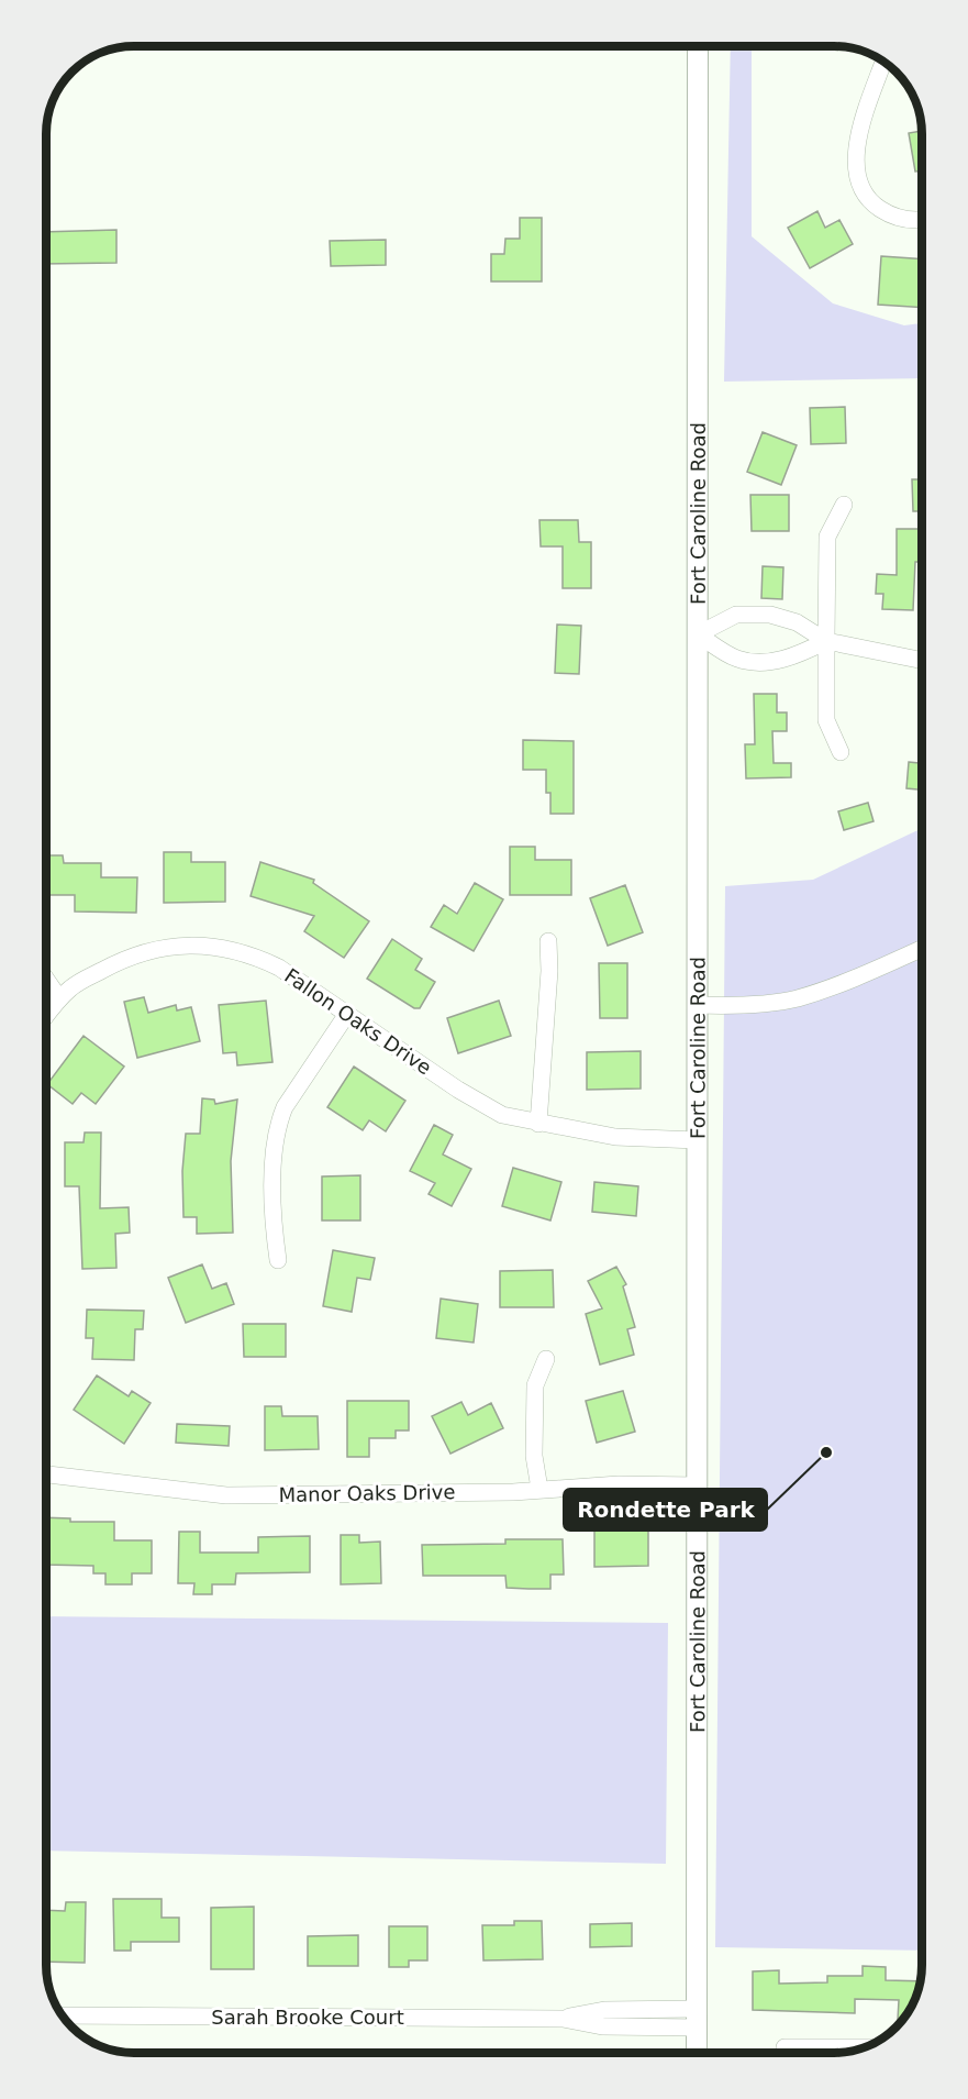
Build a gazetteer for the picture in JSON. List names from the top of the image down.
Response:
{
  "streets": {
    "street": [
      "Fort Caroline Road",
      "Fallon Oaks Drive",
      "Manor Oaks Drive",
      "Sarah Brooke Court"
    ]
  },
  "crossings": [
    ["Fort Caroline Road", "Fallon Oaks Drive"],
    ["Fort Caroline Road", "Manor Oaks Drive"],
    ["Fort Caroline Road", "Sarah Brooke Court"]
  ],
  "places": ["Rondette Park"]
}
